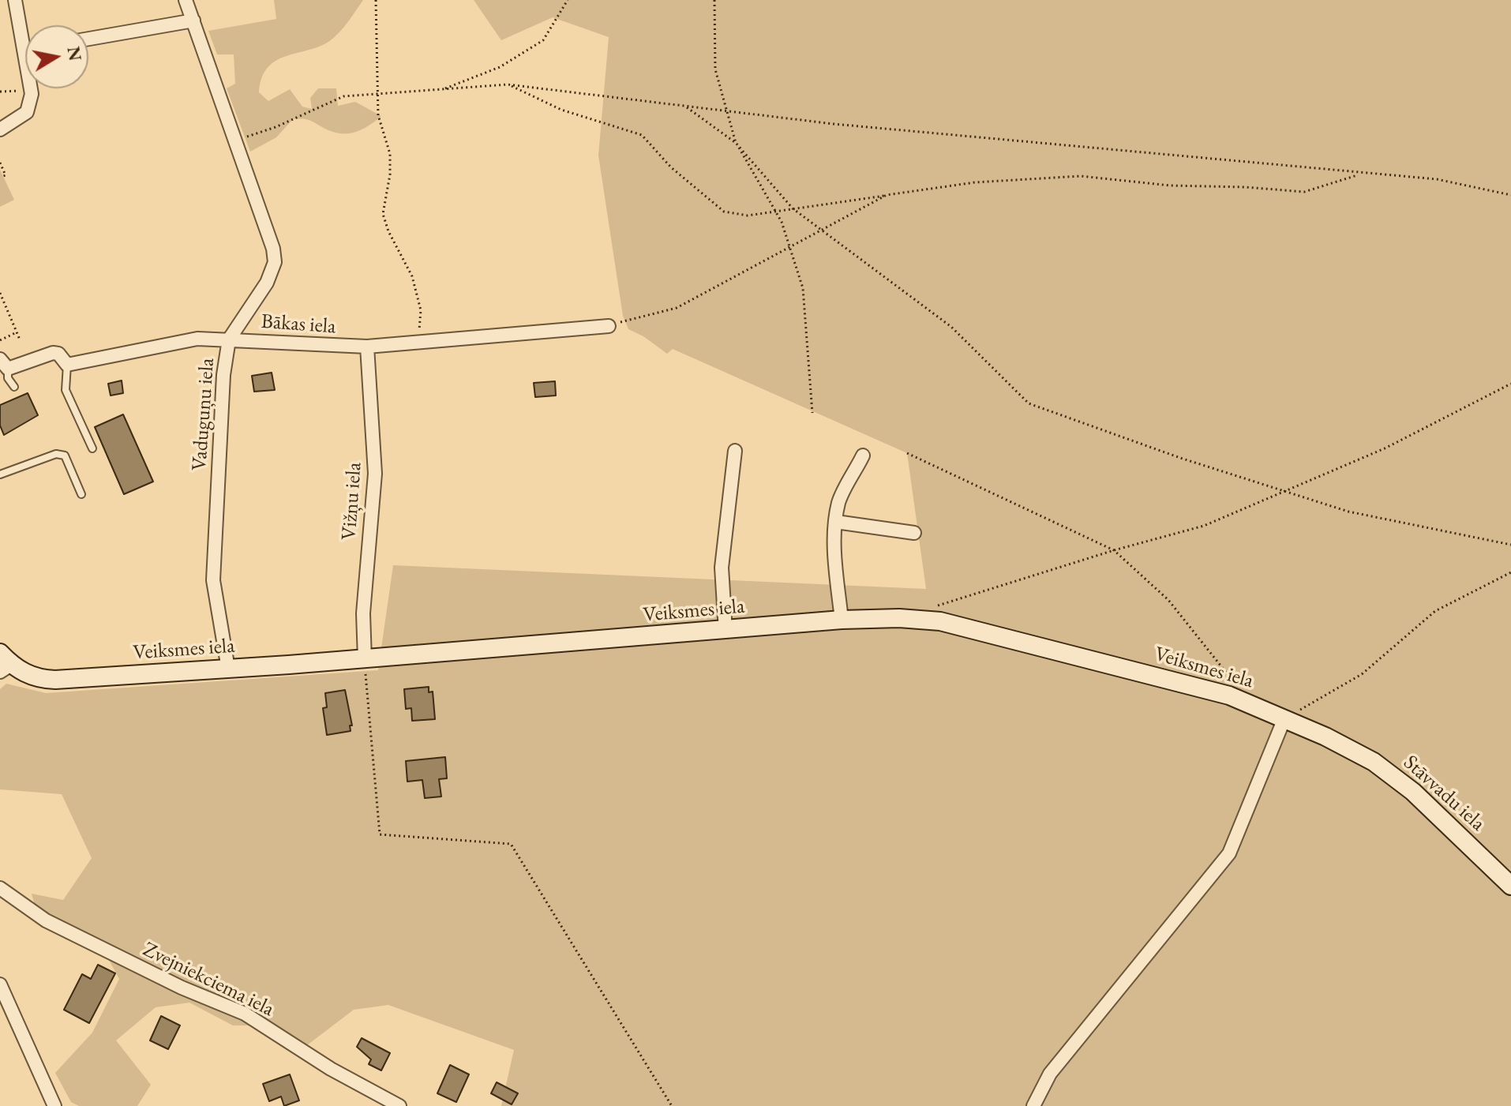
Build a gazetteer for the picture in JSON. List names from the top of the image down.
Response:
{
  "streets": {
    "main road": ["Veiksmes iela", "Stāvvadu iela"],
    "street": [
      "Bākas iela",
      "Vaduguņu iela",
      "Vižņu iela",
      "Zvejniekciema iela"
    ]
  },
  "crossings": [
    ["Bākas iela", "Vaduguņu iela"],
    ["Bākas iela", "Vižņu iela"],
    ["Vaduguņu iela", "Veiksmes iela"],
    ["Vižņu iela", "Veiksmes iela"],
    ["Veiksmes iela", "Stāvvadu iela"]
  ],
  "north": "right"
}
